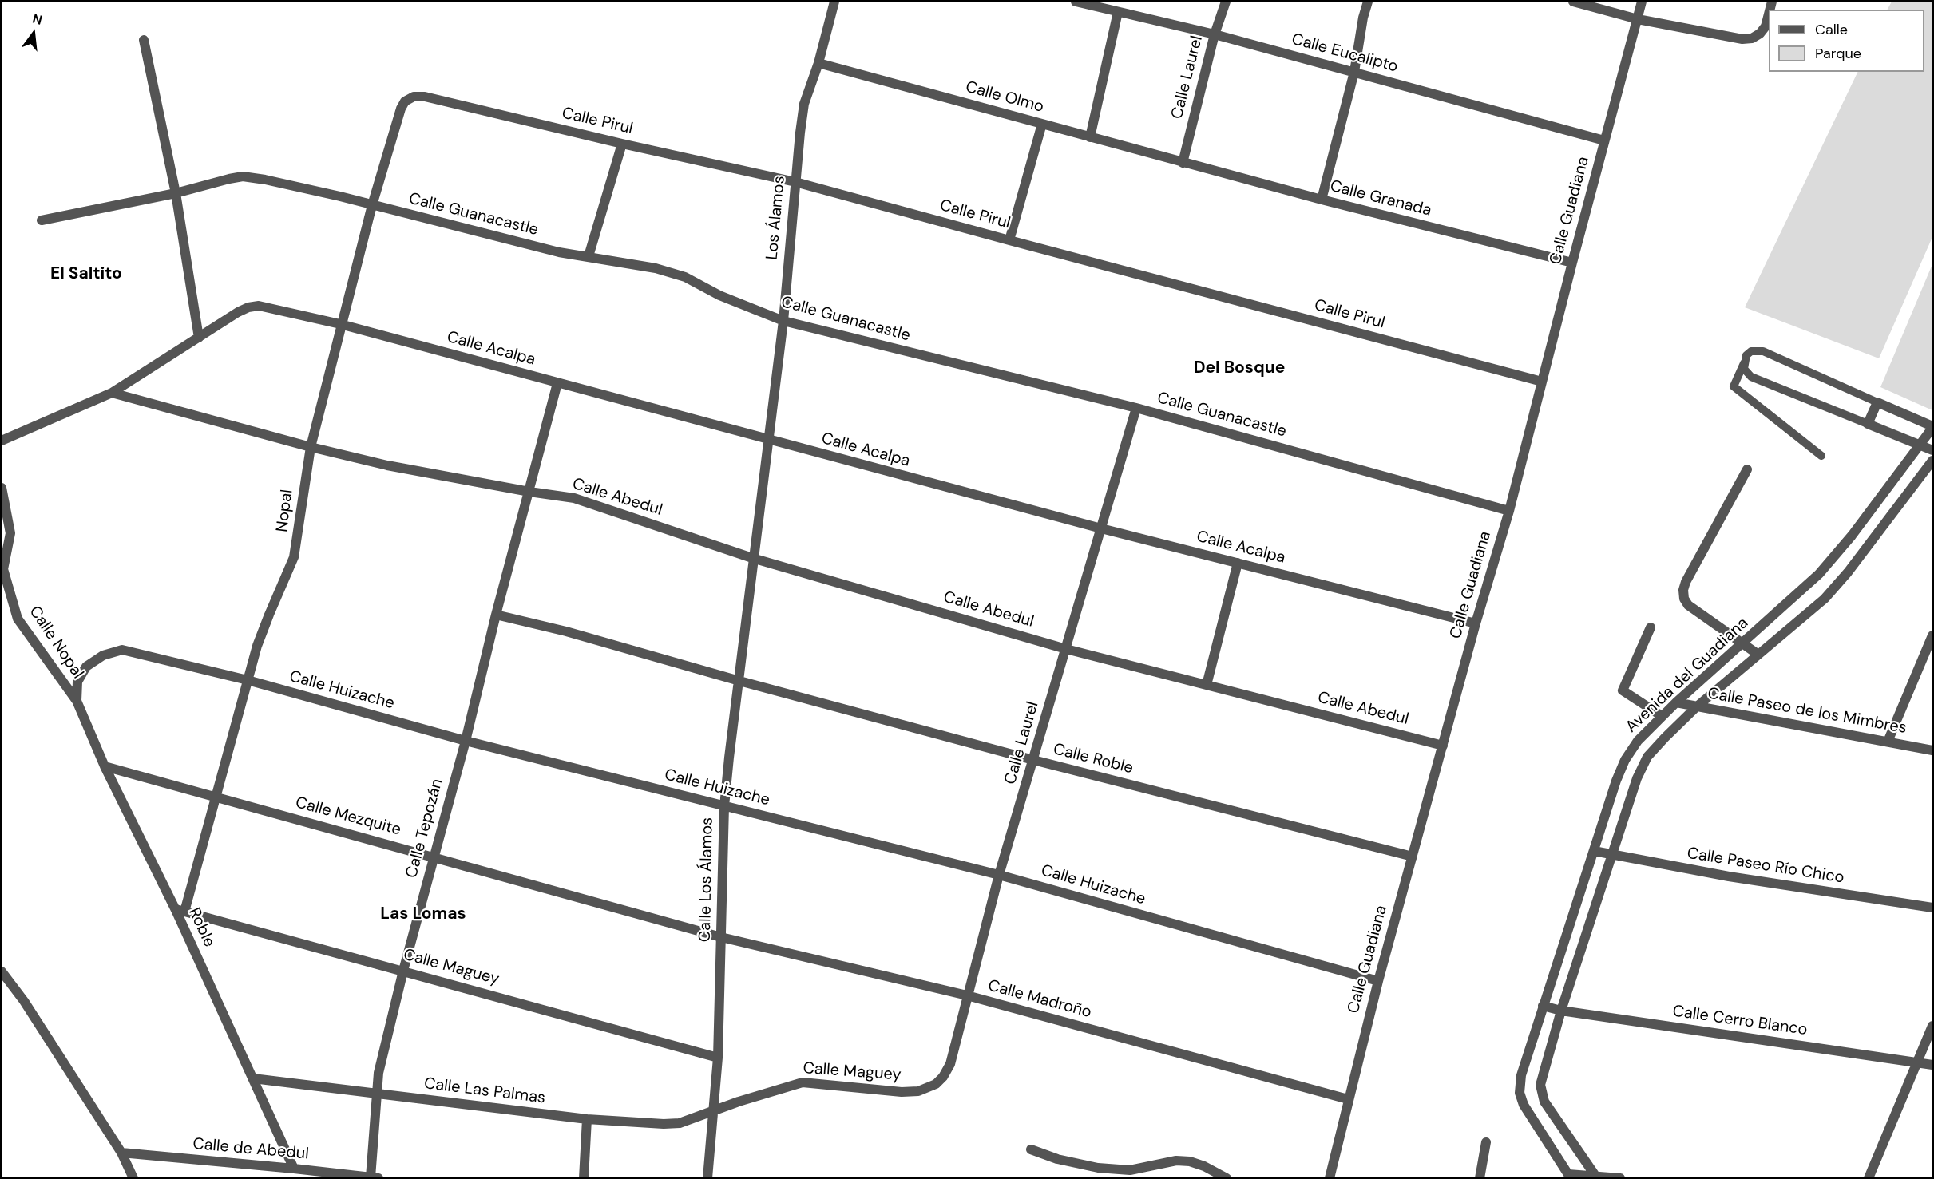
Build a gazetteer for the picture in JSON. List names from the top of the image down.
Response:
{
  "streets": {
    "street": [
      "Calle Eucalipto",
      "Calle Laurel",
      "Calle Olmo",
      "Calle Pirul",
      "Calle Granada",
      "Calle Guadiana",
      "Calle Guanacastle",
      "Los Álamos",
      "Calle Acalpa",
      "Calle Abedul",
      "Nopal",
      "Calle Nopal",
      "Avenida del Guadiana",
      "Calle Huizache",
      "Calle Paseo de los Mimbres",
      "Calle Roble",
      "Calle Mezquite",
      "Calle Tepozán",
      "Calle Paseo Río Chico",
      "Calle Los Álamos",
      "Roble",
      "Calle Maguey",
      "Calle Madroño",
      "Calle Cerro Blanco",
      "Calle Las Palmas",
      "Calle de Abedul"
    ]
  },
  "crossings": [
    ["Calle Eucalipto", "Calle Laurel"],
    ["Calle Eucalipto", "Calle Guadiana"],
    ["Calle Laurel", "Calle Olmo"],
    ["Calle Laurel", "Calle Granada"],
    ["Calle Laurel", "Calle Guanacastle"],
    ["Calle Laurel", "Calle Acalpa"],
    ["Calle Laurel", "Calle Abedul"],
    ["Calle Laurel", "Calle Huizache"],
    ["Calle Laurel", "Calle Roble"],
    ["Calle Laurel", "Calle Maguey"],
    ["Calle Laurel", "Calle Madroño"],
    ["Calle Olmo", "Calle Granada"],
    ["Calle Olmo", "Los Álamos"],
    ["Calle Pirul", "Calle Guadiana"],
    ["Calle Pirul", "Los Álamos"],
    ["Calle Pirul", "Nopal"],
    ["Calle Granada", "Calle Guadiana"],
    ["Calle Guadiana", "Calle Guanacastle"],
    ["Calle Guadiana", "Calle Acalpa"],
    ["Calle Guadiana", "Calle Abedul"],
    ["Calle Guadiana", "Calle Huizache"],
    ["Calle Guadiana", "Calle Roble"],
    ["Calle Guadiana", "Calle Madroño"],
    ["Calle Guanacastle", "Los Álamos"],
    ["Calle Guanacastle", "Nopal"],
    ["Los Álamos", "Calle Acalpa"],
    ["Los Álamos", "Calle Los Álamos"],
    ["Calle Acalpa", "Nopal"],
    ["Calle Acalpa", "Calle Tepozán"],
    ["Calle Acalpa", "Calle Los Álamos"],
    ["Calle Abedul", "Nopal"],
    ["Calle Abedul", "Calle Tepozán"],
    ["Calle Abedul", "Calle Los Álamos"],
    ["Nopal", "Calle Huizache"],
    ["Nopal", "Calle Mezquite"],
    ["Nopal", "Roble"],
    ["Nopal", "Calle Maguey"],
    ["Calle Nopal", "Calle Huizache"],
    ["Calle Nopal", "Roble"],
    ["Avenida del Guadiana", "Calle Paseo de los Mimbres"],
    ["Avenida del Guadiana", "Calle Paseo Río Chico"],
    ["Avenida del Guadiana", "Calle Cerro Blanco"],
    ["Calle Huizache", "Calle Tepozán"],
    ["Calle Huizache", "Calle Los Álamos"],
    ["Calle Huizache", "Roble"],
    ["Calle Roble", "Calle Tepozán"],
    ["Calle Roble", "Calle Los Álamos"],
    ["Calle Mezquite", "Calle Tepozán"],
    ["Calle Mezquite", "Calle Los Álamos"],
    ["Calle Mezquite", "Roble"],
    ["Calle Mezquite", "Calle Madroño"],
    ["Calle Tepozán", "Calle Maguey"],
    ["Calle Tepozán", "Calle Las Palmas"],
    ["Calle Tepozán", "Calle de Abedul"],
    ["Calle Los Álamos", "Calle Maguey"],
    ["Calle Los Álamos", "Calle Madroño"],
    ["Calle Los Álamos", "Calle Las Palmas"],
    ["Roble", "Calle Maguey"],
    ["Roble", "Calle Las Palmas"],
    ["Roble", "Calle de Abedul"],
    ["Calle Maguey", "Calle Las Palmas"]
  ],
  "districts": ["El Saltito", "Del Bosque", "Las Lomas"],
  "legend": ["Calle", "Parque"],
  "north": "top"
}
